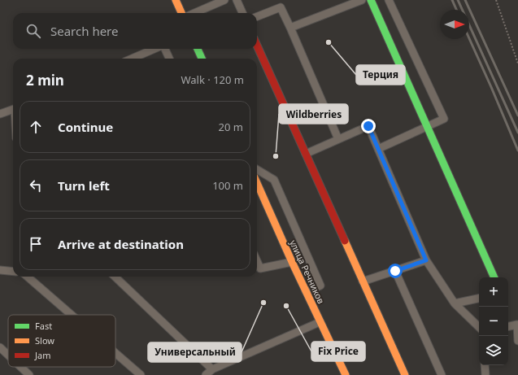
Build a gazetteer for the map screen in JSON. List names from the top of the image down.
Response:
{
  "streets": {
    "street": ["улица Речников"]
  },
  "places": [
    "Терция",
    "Wildberries",
    "Универсальный",
    "Fix Price"
  ],
  "legend": ["Fast", "Slow", "Jam"],
  "north": "right",
  "page": {
    "search": "Search here",
    "heading": ["2 min", "Walk · 120 m"],
    "list": [
      ["Continue", "20 m"],
      ["Turn left", "100 m"],
      "Arrive at destination"
    ],
    "map_buttons": ["+", "−"]
  }
}
